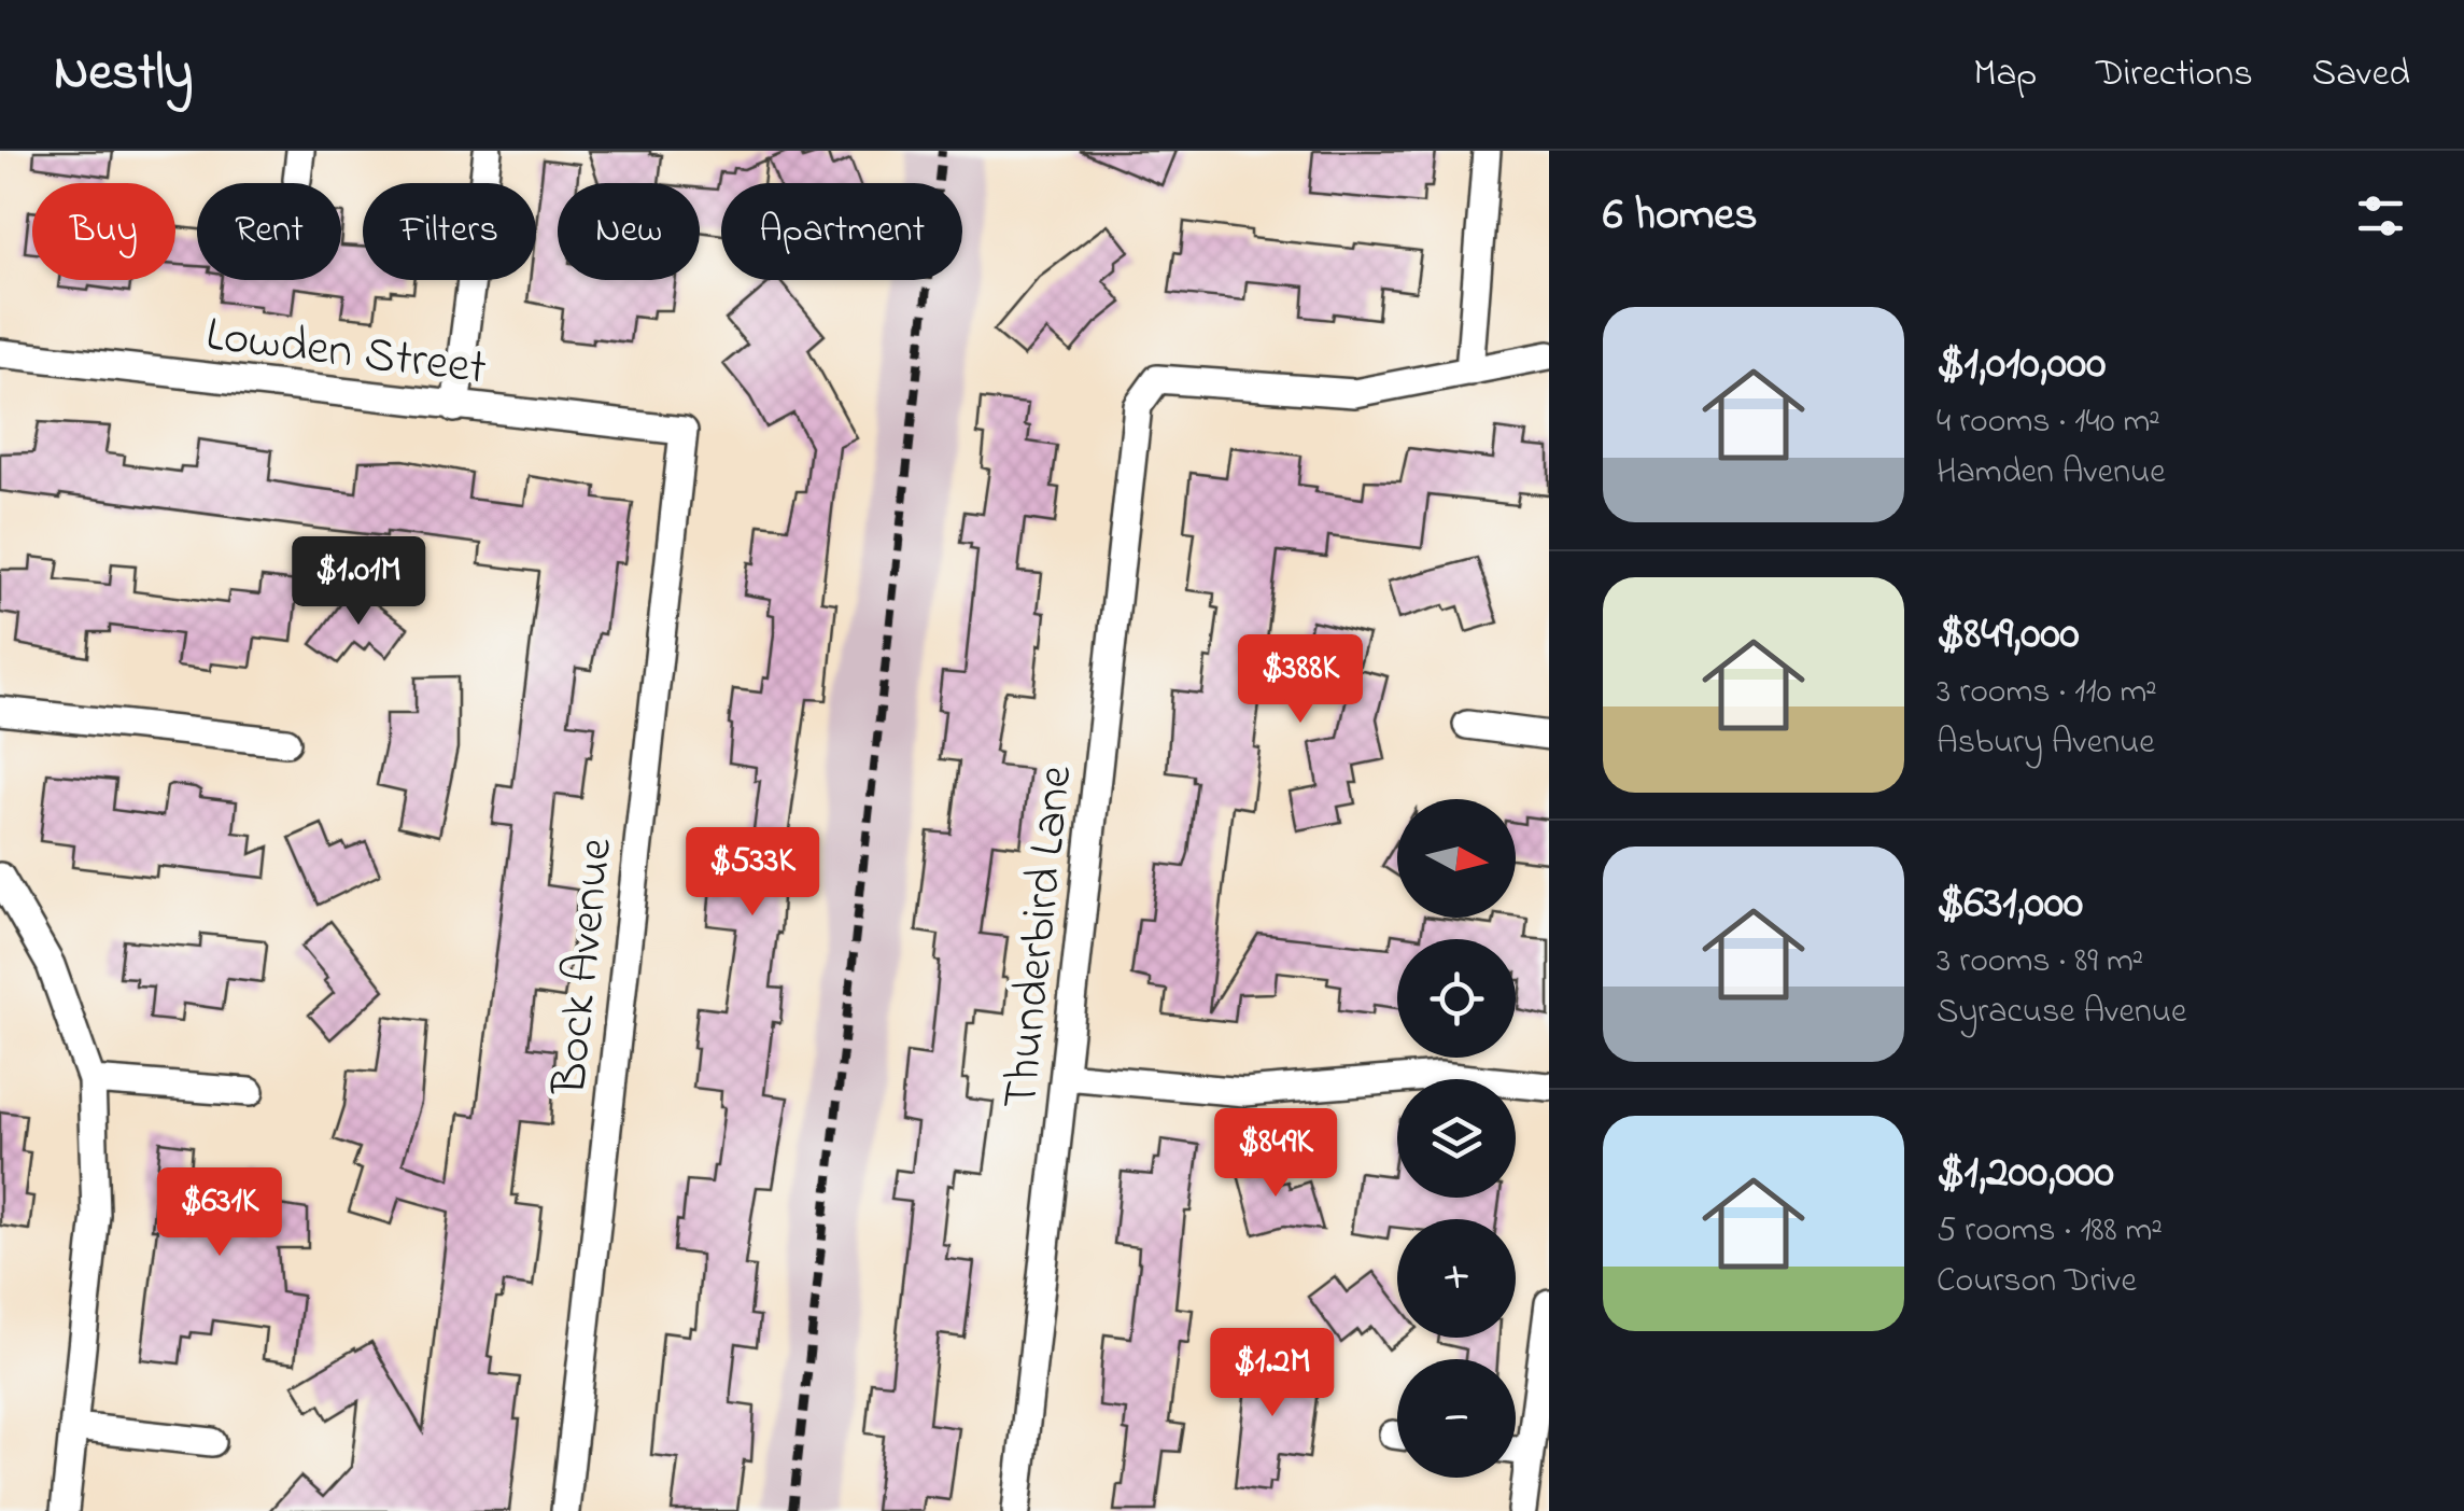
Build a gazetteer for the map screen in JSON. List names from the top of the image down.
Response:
{
  "streets": {
    "street": ["Lowden Street", "Thunderbird Lane", "Bock Avenue"]
  },
  "crossings": [
    ["Lowden Street", "Bock Avenue"]
  ],
  "north": "right",
  "page": {
    "header": "Nestly",
    "nav": ["Map", "Directions", "Saved"],
    "heading": "6 homes",
    "chip": [
      "Buy",
      "Rent",
      "Filters",
      "New",
      "Apartment"
    ],
    "list": [
      {
        "name": "$1,010,000",
        "note": "4 rooms · 140 m² · Hamden Avenue"
      },
      {
        "name": "$849,000",
        "note": "3 rooms · 110 m² · Asbury Avenue"
      },
      {
        "name": "$631,000",
        "note": "3 rooms · 89 m² · Syracuse Avenue"
      },
      {
        "name": "$1,200,000",
        "note": "5 rooms · 188 m² · Courson Drive"
      }
    ],
    "price": [
      "$1.01M",
      "$388K",
      "$533K",
      "$849K",
      "$631K",
      "$1.2M"
    ],
    "map_buttons": ["+", "−"]
  }
}
